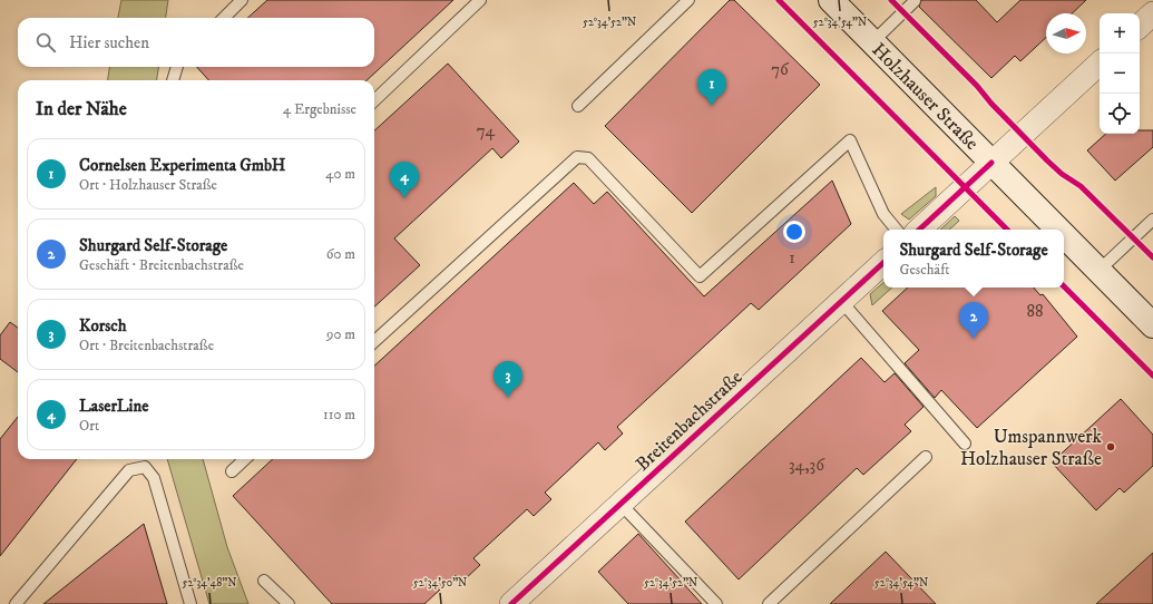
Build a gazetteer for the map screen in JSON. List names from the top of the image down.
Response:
{
  "streets": {
    "main road": ["Holzhauser Straße"],
    "street": ["Breitenbachstraße"]
  },
  "places": ["Umspannwerk Holzhauser Straße"],
  "house_numbers": [
    "76",
    "74",
    "1",
    "88",
    "34,36"
  ],
  "north": "right",
  "page": {
    "map_buttons": ["+", "−"],
    "search": "Hier suchen",
    "pins": [
      "1",
      "4",
      "2",
      "3"
    ],
    "heading": ["In der Nähe", "4 Ergebnisse"],
    "list": [
      {
        "mark": "1",
        "name": "Cornelsen Experimenta GmbH",
        "note": "Ort · Holzhauser Straße",
        "value": "40 m"
      },
      {
        "mark": "2",
        "name": "Shurgard Self-Storage",
        "note": "Geschäft · Breitenbachstraße",
        "value": "60 m"
      },
      {
        "mark": "3",
        "name": "Korsch",
        "note": "Ort · Breitenbachstraße",
        "value": "90 m"
      },
      {
        "mark": "4",
        "name": "LaserLine",
        "note": "Ort",
        "value": "110 m"
      }
    ],
    "popup": ["Shurgard Self-Storage", "Geschäft"]
  },
  "coordinates": [
    "52°34'52\"N",
    "52°34'54\"N",
    "52°34'48\"N",
    "52°34'50\"N"
  ]
}
